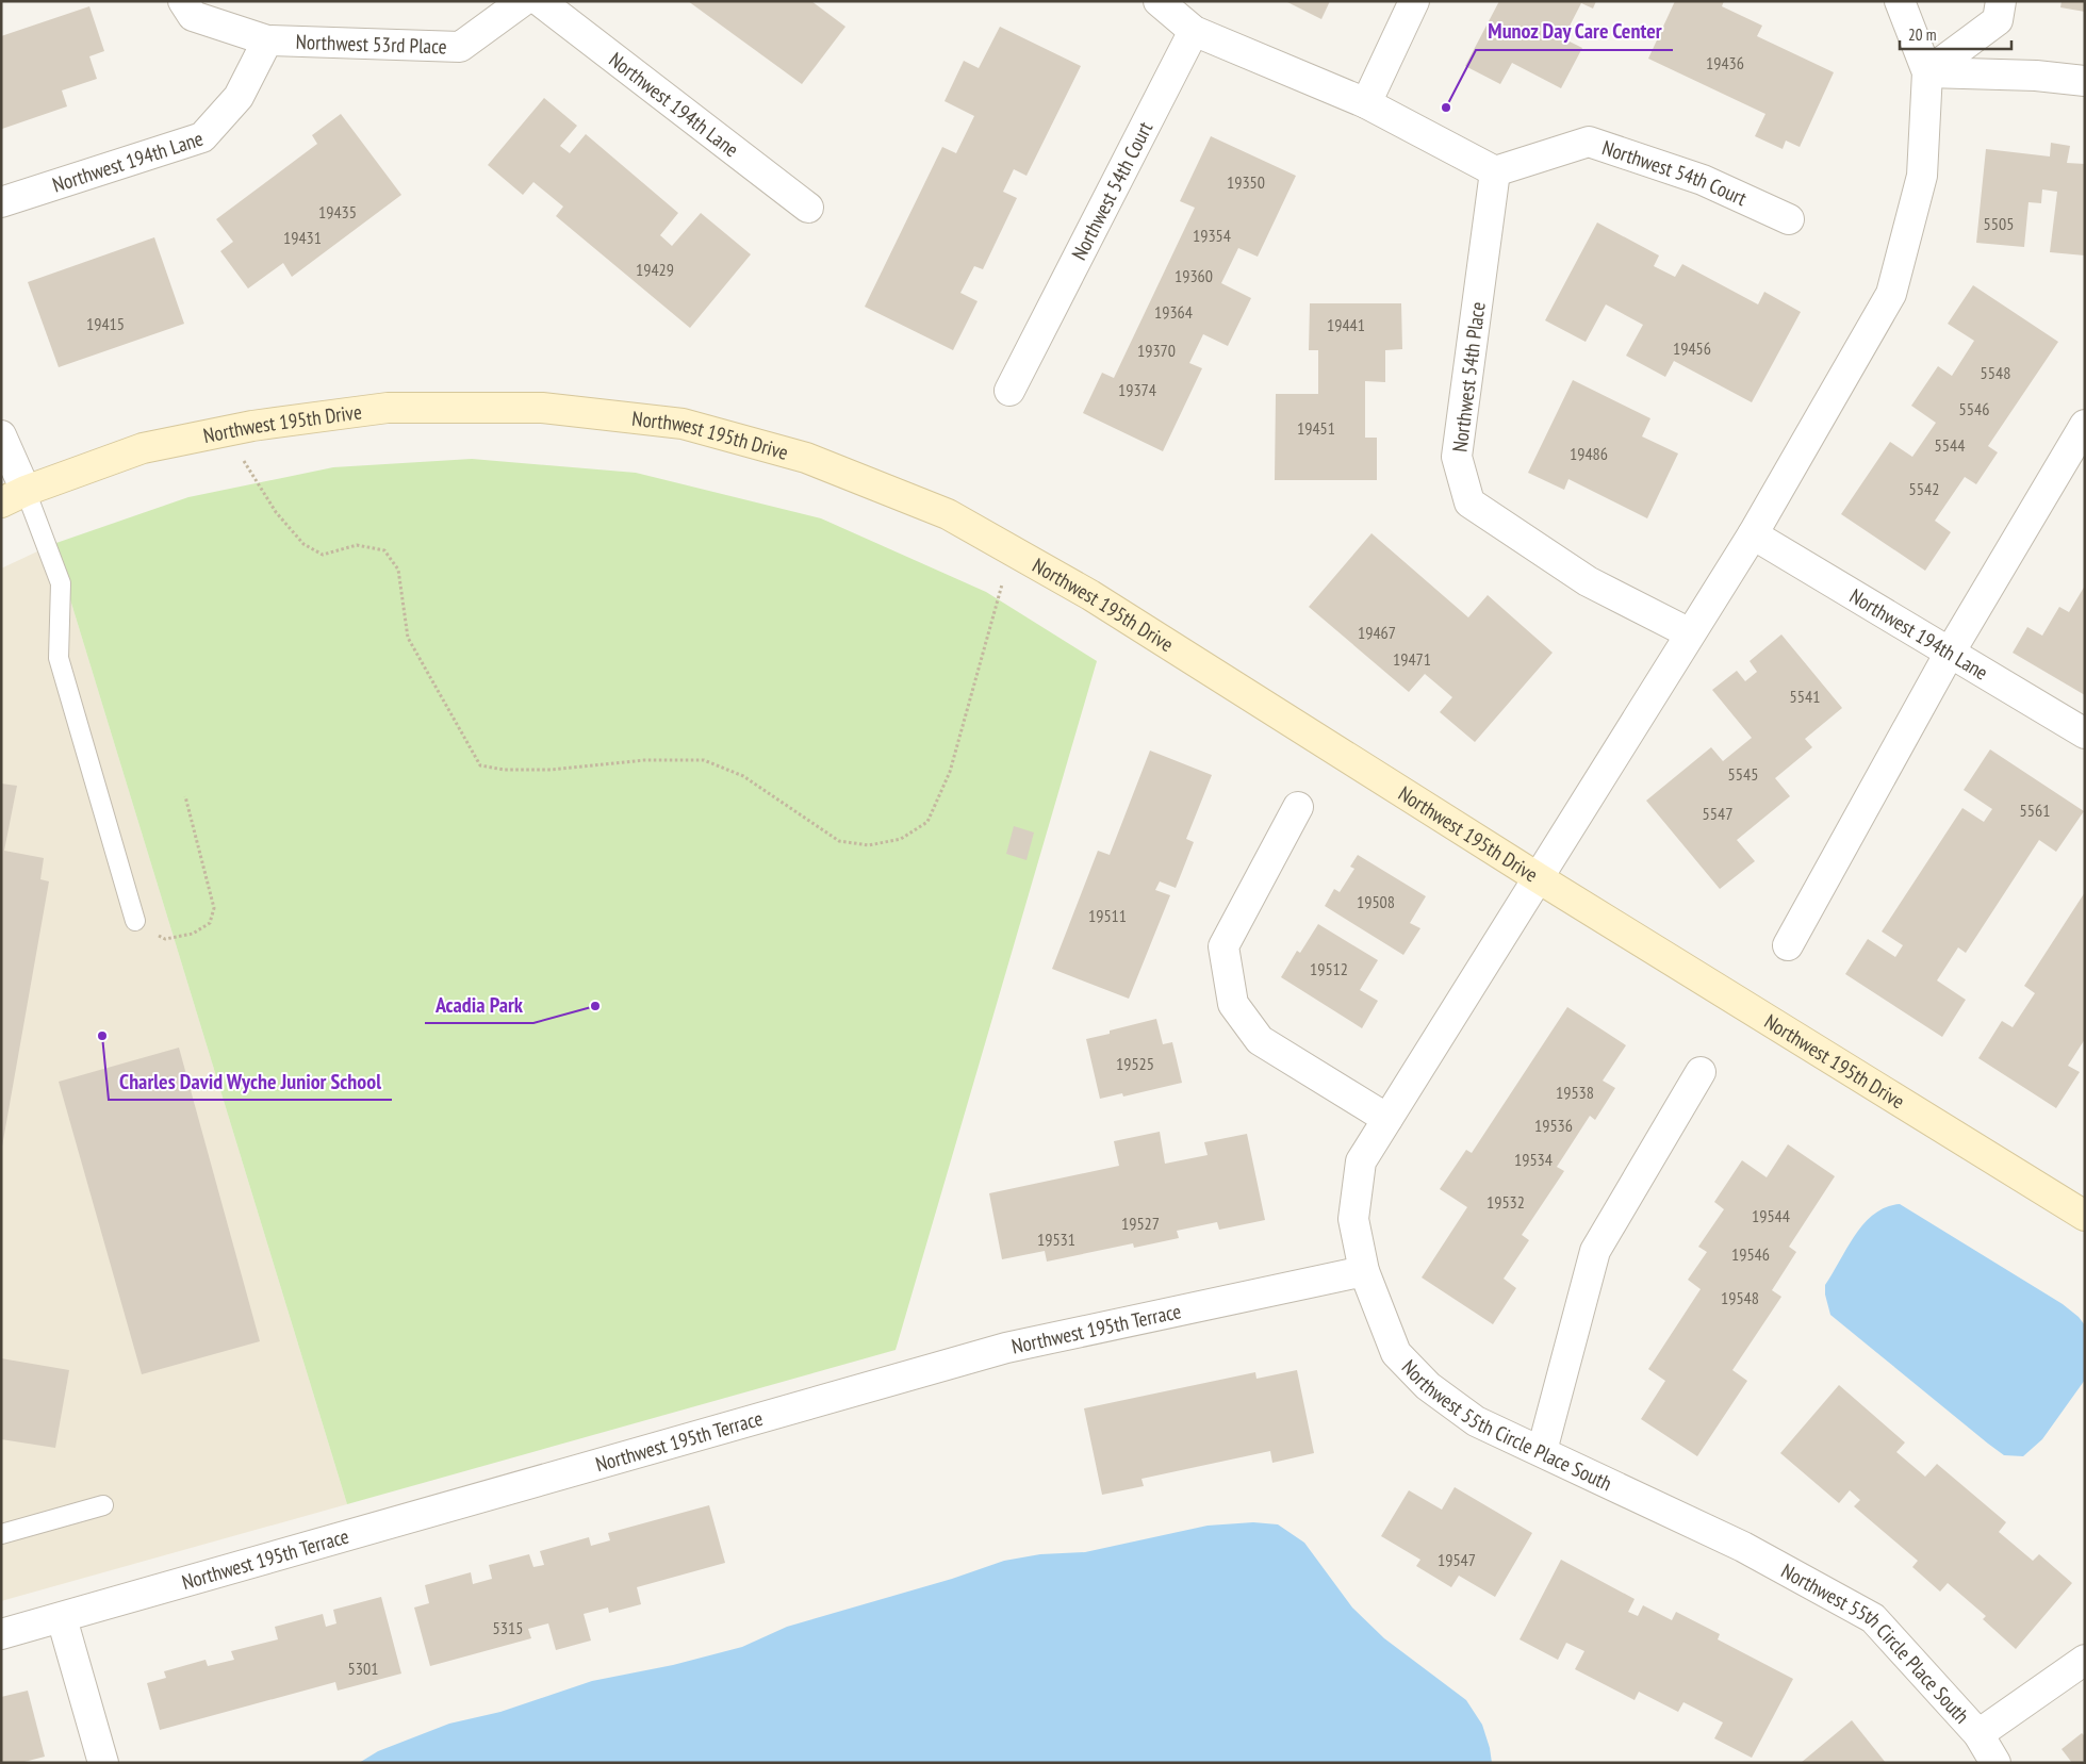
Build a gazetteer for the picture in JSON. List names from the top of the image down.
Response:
{
  "streets": {
    "street": [
      "Northwest 53rd Place",
      "Northwest 194th Lane",
      "Northwest 54th Court",
      "Northwest 54th Place",
      "Northwest 195th Drive",
      "Northwest 195th Terrace",
      "Northwest 55th Circle Place South"
    ]
  },
  "crossings": [
    ["Northwest 53rd Place", "Northwest 194th Lane"],
    ["Northwest 194th Lane", "Northwest 55th Circle Place South"],
    ["Northwest 54th Court", "Northwest 54th Place"],
    ["Northwest 54th Place", "Northwest 55th Circle Place South"],
    ["Northwest 195th Drive", "Northwest 55th Circle Place South"],
    ["Northwest 195th Terrace", "Northwest 55th Circle Place South"]
  ],
  "places": ["Munoz Day Care Center", "Acadia Park", "Charles David Wyche Junior School"],
  "house_numbers": [
    "19436",
    "19350",
    "19435",
    "5505",
    "19354",
    "19431",
    "19429",
    "19360",
    "19364",
    "19415",
    "19441",
    "19456",
    "19370",
    "5548",
    "19374",
    "5546",
    "19451",
    "5544",
    "19486",
    "5542",
    "19467",
    "19471",
    "5541",
    "5545",
    "5561",
    "5547",
    "19508",
    "19511",
    "19512",
    "19525",
    "19538",
    "19536",
    "19534",
    "19532",
    "19544",
    "19527",
    "19531",
    "19546",
    "19548",
    "19547",
    "5315",
    "5301"
  ],
  "scale_bar": "20 m"
}
